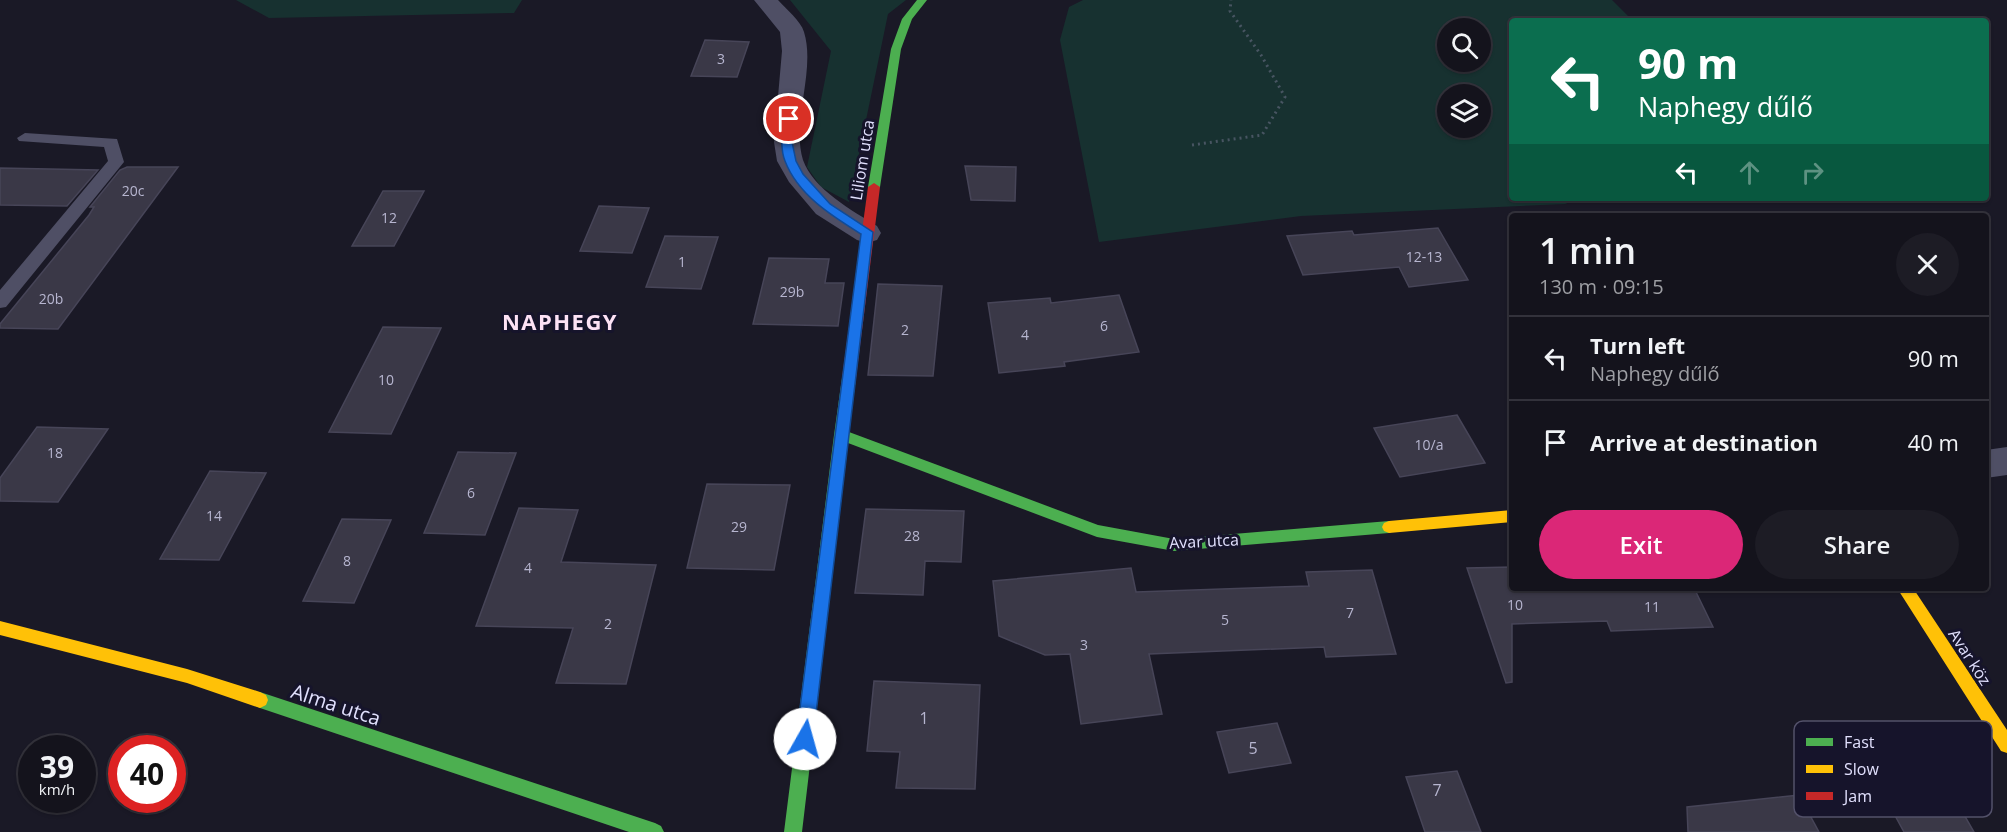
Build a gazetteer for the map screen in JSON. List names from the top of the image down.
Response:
{
  "streets": {
    "street": [
      "Liliom utca",
      "Avar utca",
      "Avar köz",
      "Alma utca"
    ]
  },
  "crossings": [
    ["Liliom utca", "Avar utca"]
  ],
  "districts": ["NAPHEGY"],
  "house_numbers": [
    "3",
    "20c",
    "12",
    "12-13",
    "1",
    "29b",
    "20b",
    "6",
    "2",
    "4",
    "10",
    "10/a",
    "18",
    "6",
    "14",
    "29",
    "28",
    "8",
    "4",
    "10",
    "11",
    "7",
    "5",
    "2",
    "3",
    "1",
    "5",
    "7"
  ],
  "legend": ["Fast", "Slow", "Jam"],
  "page": {
    "turn": ["90 m", "Naphegy dűlő"],
    "heading": ["1 min", "130 m · 09:15"],
    "list": [
      {
        "name": "Turn left",
        "note": "Naphegy dűlő",
        "value": "90 m"
      },
      {
        "name": "Arrive at destination",
        "value": "40 m"
      }
    ],
    "buttons": ["Exit", "Share"],
    "speed": "39 km/h",
    "limit": "40"
  }
}
